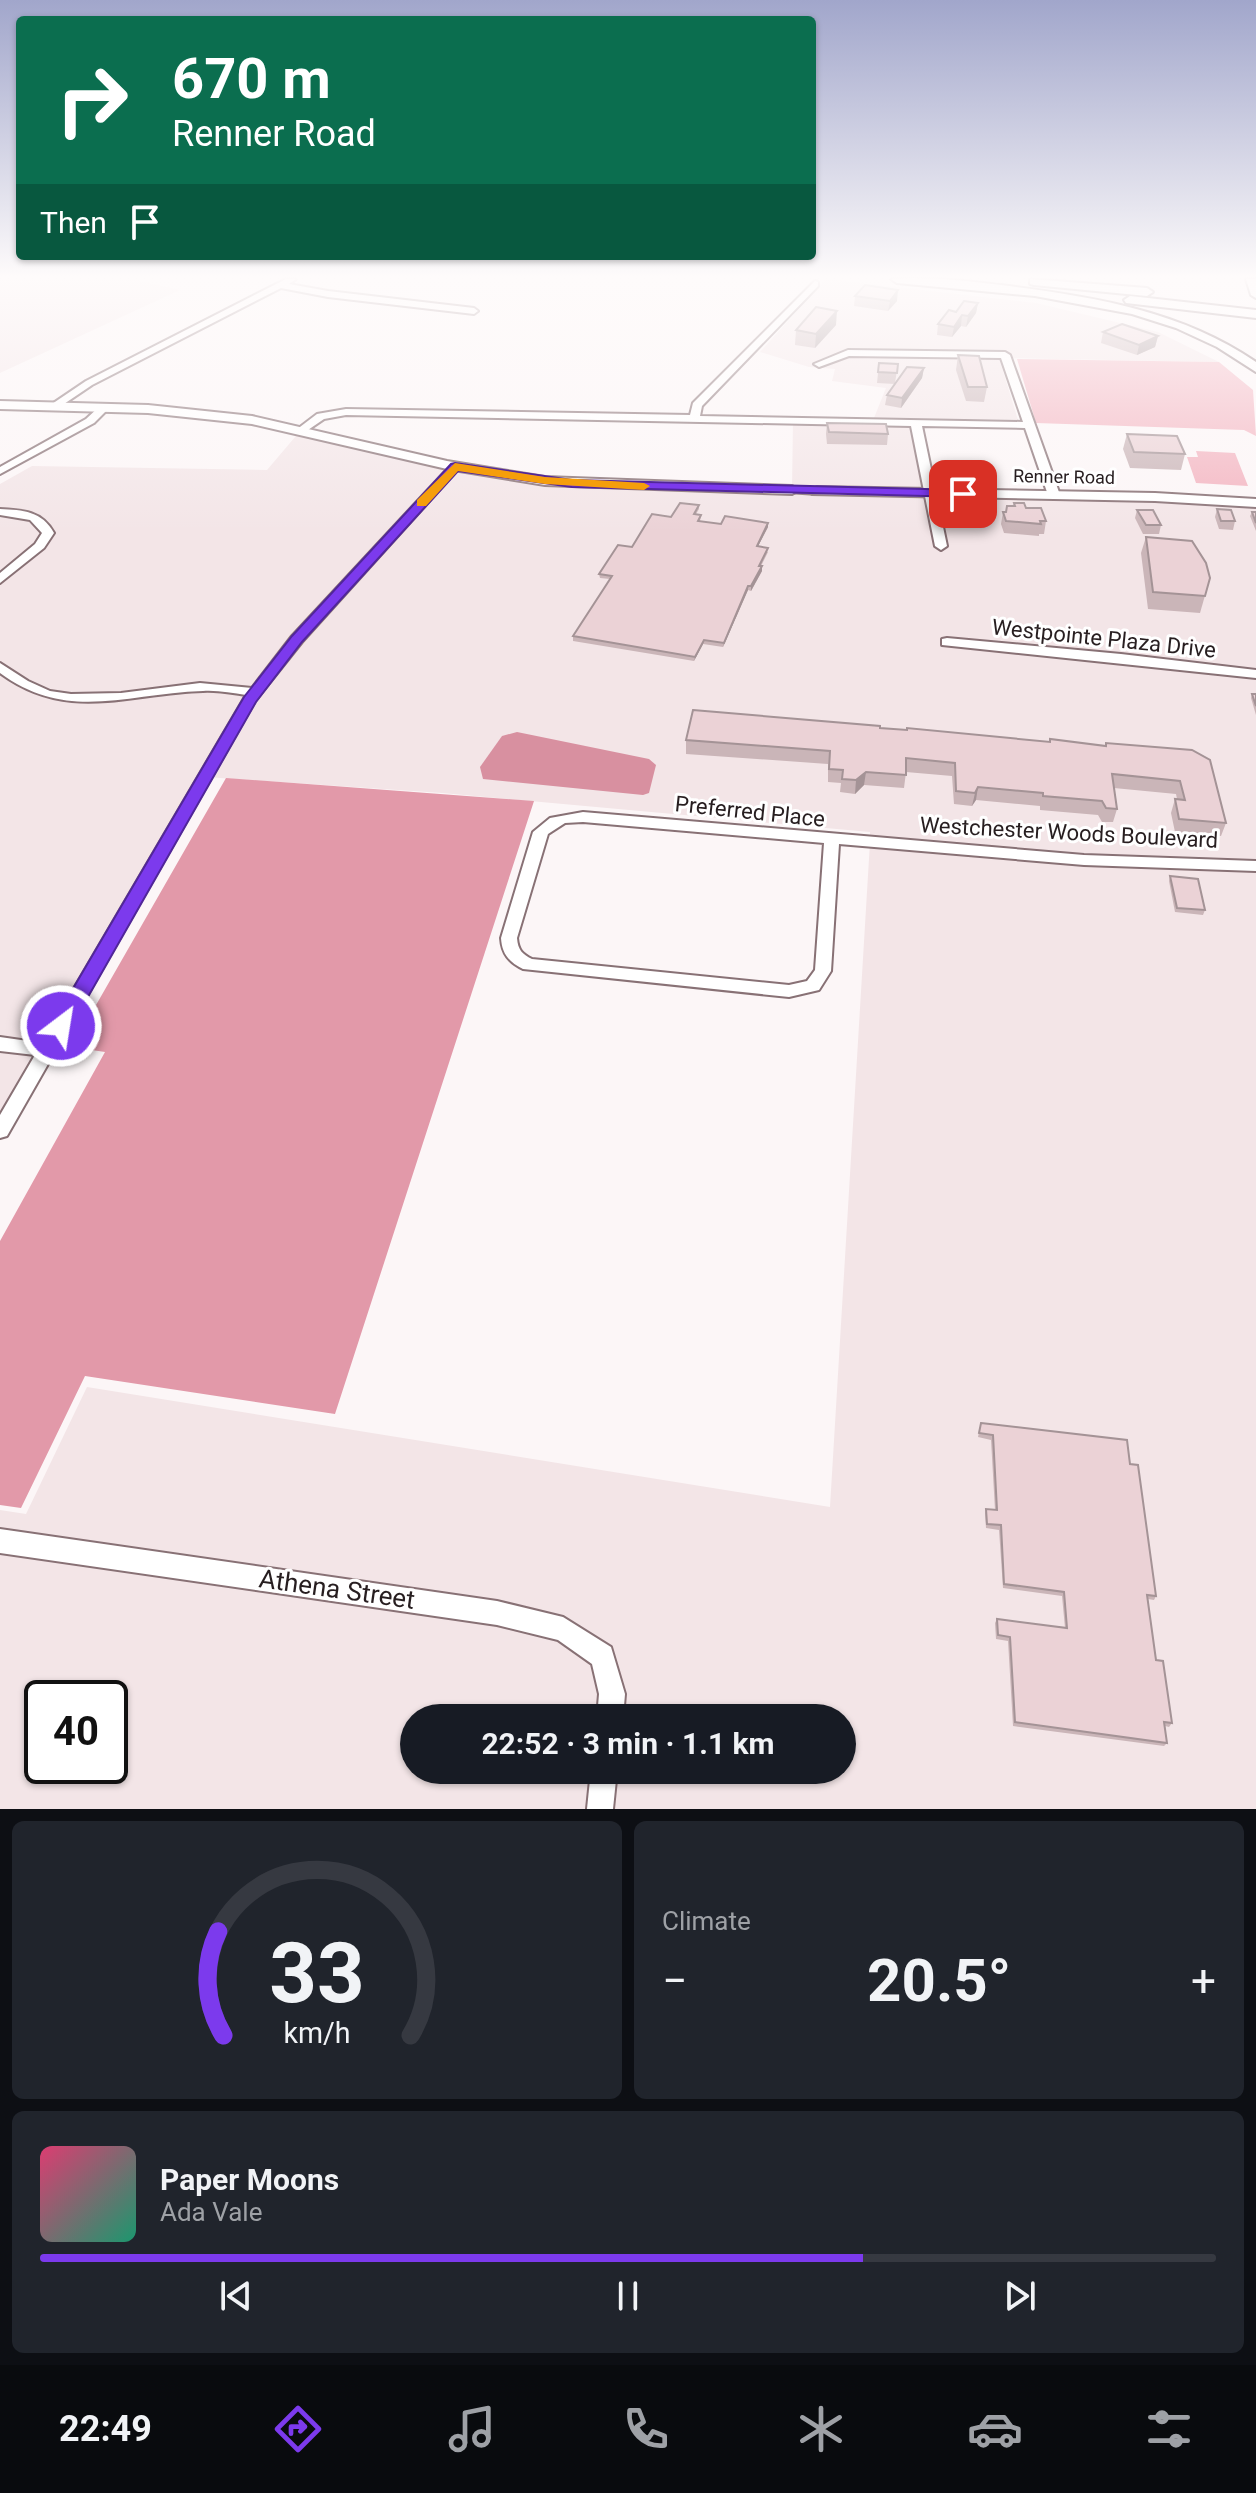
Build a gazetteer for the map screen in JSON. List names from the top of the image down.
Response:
{
  "streets": {
    "main road": ["Renner Road"],
    "street": [
      "Westpointe Plaza Drive",
      "Preferred Place",
      "Westchester Woods Boulevard",
      "Athena Street"
    ]
  },
  "crossings": [
    ["Preferred Place", "Westchester Woods Boulevard"]
  ],
  "page": {
    "turn": ["670 m", "Renner Road"],
    "then": "Then",
    "limit": "40",
    "trip": "22:52 · 3 min · 1.1 km",
    "tile": "Climate",
    "heat": ["−", "20.5°", "+"],
    "song": ["Paper Moons", "Ada Vale"],
    "tabs": "22:49",
    "gauge": ["33", "km/h"]
  }
}
